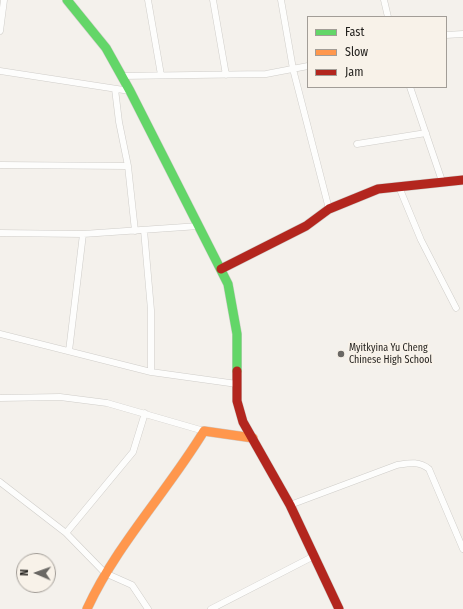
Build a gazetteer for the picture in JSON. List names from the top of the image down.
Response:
{
  "places": ["Myitkyina Yu Cheng Chinese High School"],
  "legend": ["Fast", "Slow", "Jam"],
  "north": "left"
}
